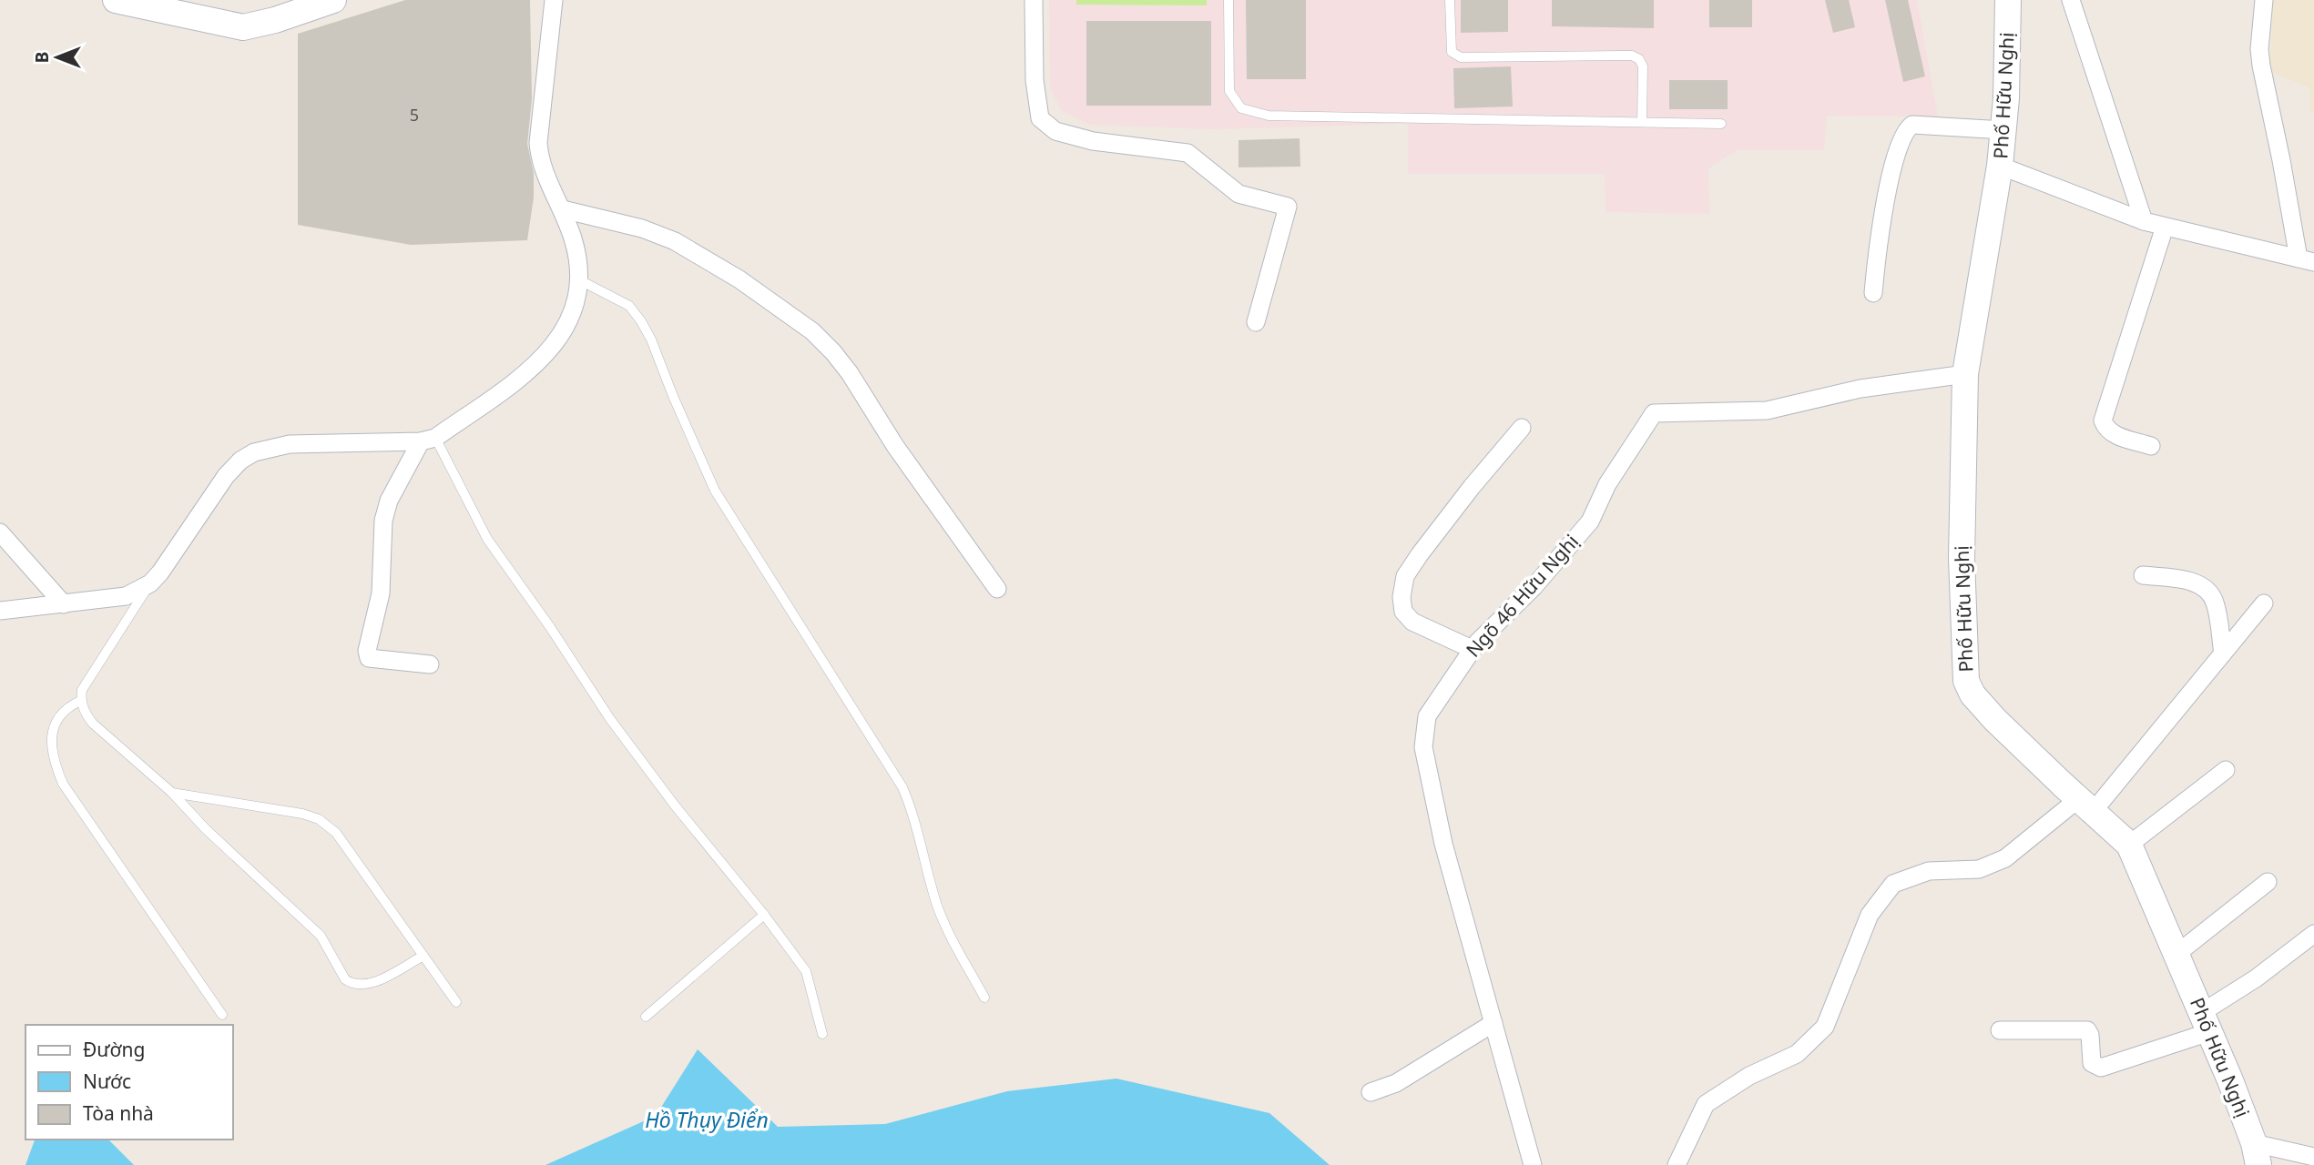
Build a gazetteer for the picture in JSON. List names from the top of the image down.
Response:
{
  "streets": {
    "main road": ["Phố Hữu Nghị"],
    "street": ["Ngõ 46 Hữu Nghị"]
  },
  "crossings": [
    ["Phố Hữu Nghị", "Ngõ 46 Hữu Nghị"]
  ],
  "water": ["Hồ Thụy Điển"],
  "house_numbers": ["5"],
  "legend": ["Đường", "Nước", "Tòa nhà"],
  "north": "left"
}
